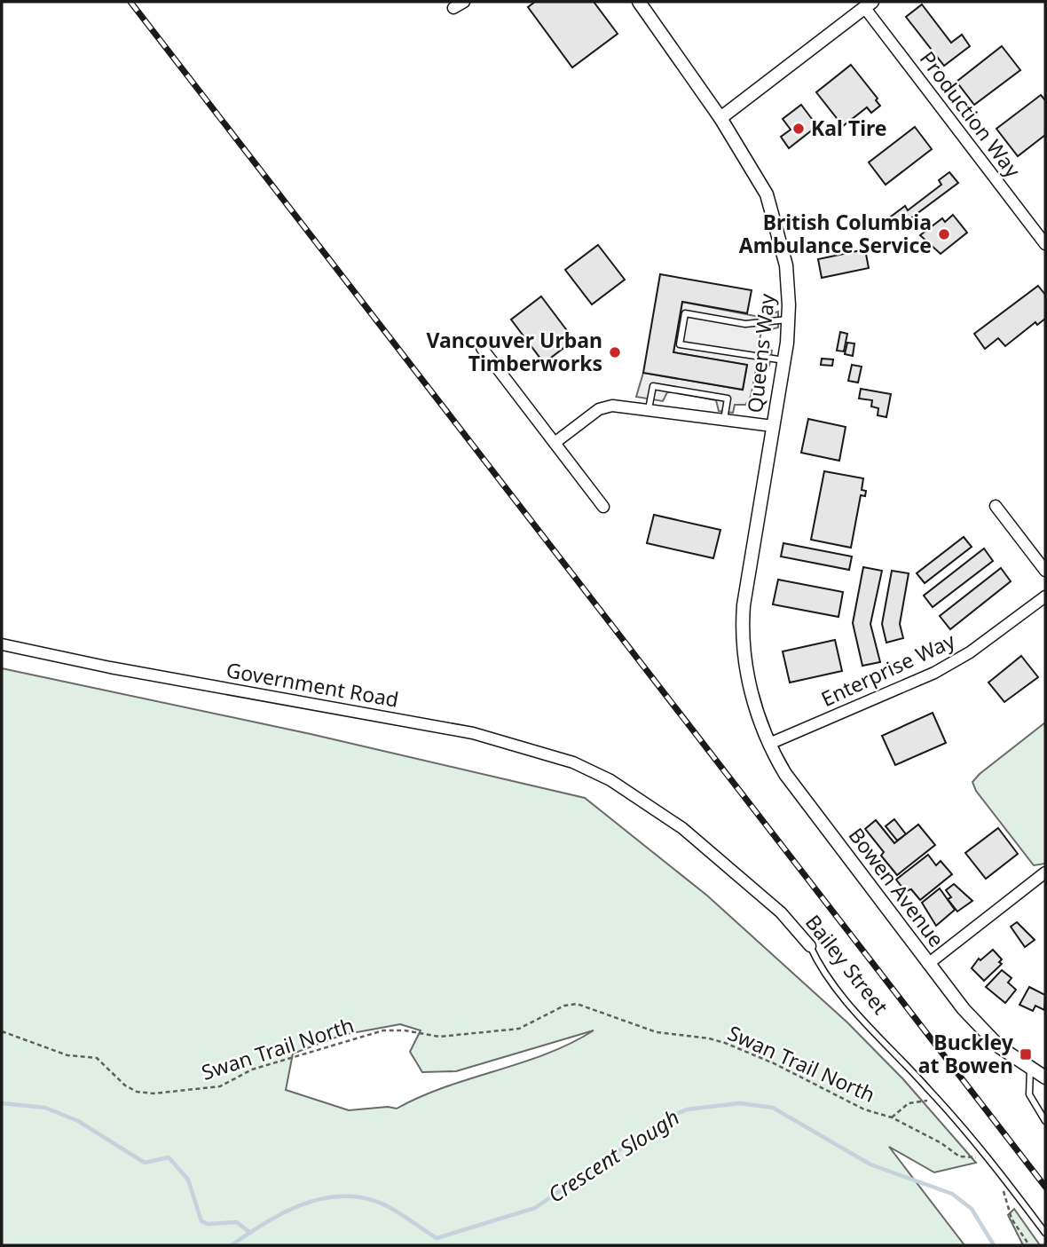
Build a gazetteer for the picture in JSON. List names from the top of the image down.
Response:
{
  "streets": {
    "street": [
      "Production Way",
      "Queens Way",
      "Enterprise Way",
      "Government Road",
      "Bowen Avenue",
      "Bailey Street"
    ],
    "path": ["Swan Trail North"]
  },
  "crossings": [
    ["Queens Way", "Enterprise Way"],
    ["Queens Way", "Bowen Avenue"],
    ["Enterprise Way", "Bowen Avenue"],
    ["Government Road", "Bailey Street"],
    ["Bailey Street", "Swan Trail North"]
  ],
  "water": ["Crescent Slough"],
  "places": {
    "other": ["Kal Tire", "British Columbia Ambulance Service", "Vancouver Urban Timberworks"],
    "transit": ["Buckley at Bowen"]
  }
}
